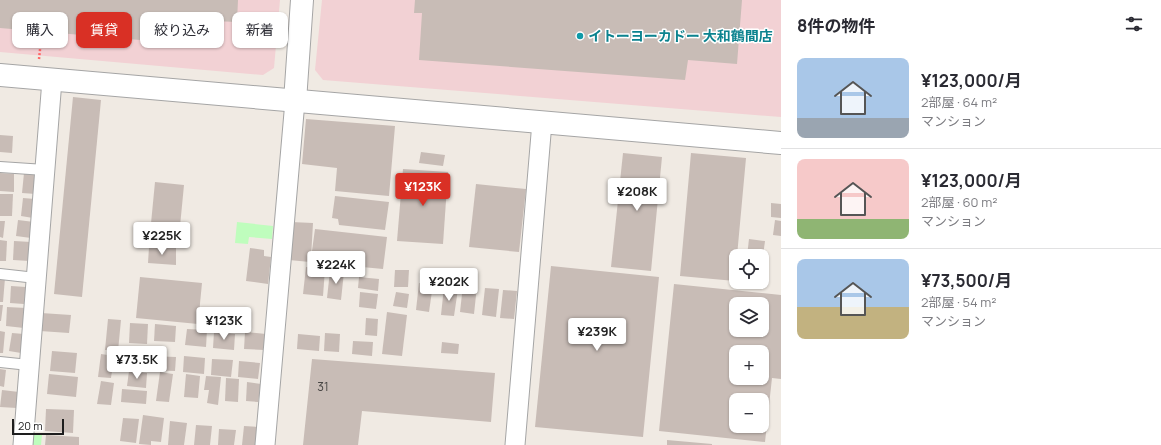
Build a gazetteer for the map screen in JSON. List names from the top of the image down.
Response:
{
  "places": ["イトーヨーカドー 大和鶴間店"],
  "house_numbers": ["31"],
  "scale_bar": "20 m",
  "page": {
    "heading": "8件の物件",
    "chip": [
      "購入",
      "賃貸",
      "絞り込み",
      "新着"
    ],
    "list": [
      {
        "name": "¥123,000/月",
        "note": "2部屋 · 64 m² · マンション"
      },
      {
        "name": "¥123,000/月",
        "note": "2部屋 · 60 m² · マンション"
      },
      {
        "name": "¥73,500/月",
        "note": "2部屋 · 54 m² · マンション"
      }
    ],
    "price": [
      "¥123K",
      "¥208K",
      "¥225K",
      "¥224K",
      "¥202K",
      "¥123K",
      "¥239K",
      "¥73.5K"
    ],
    "map_buttons": ["+", "−"],
    "scale": "20 m"
  }
}
